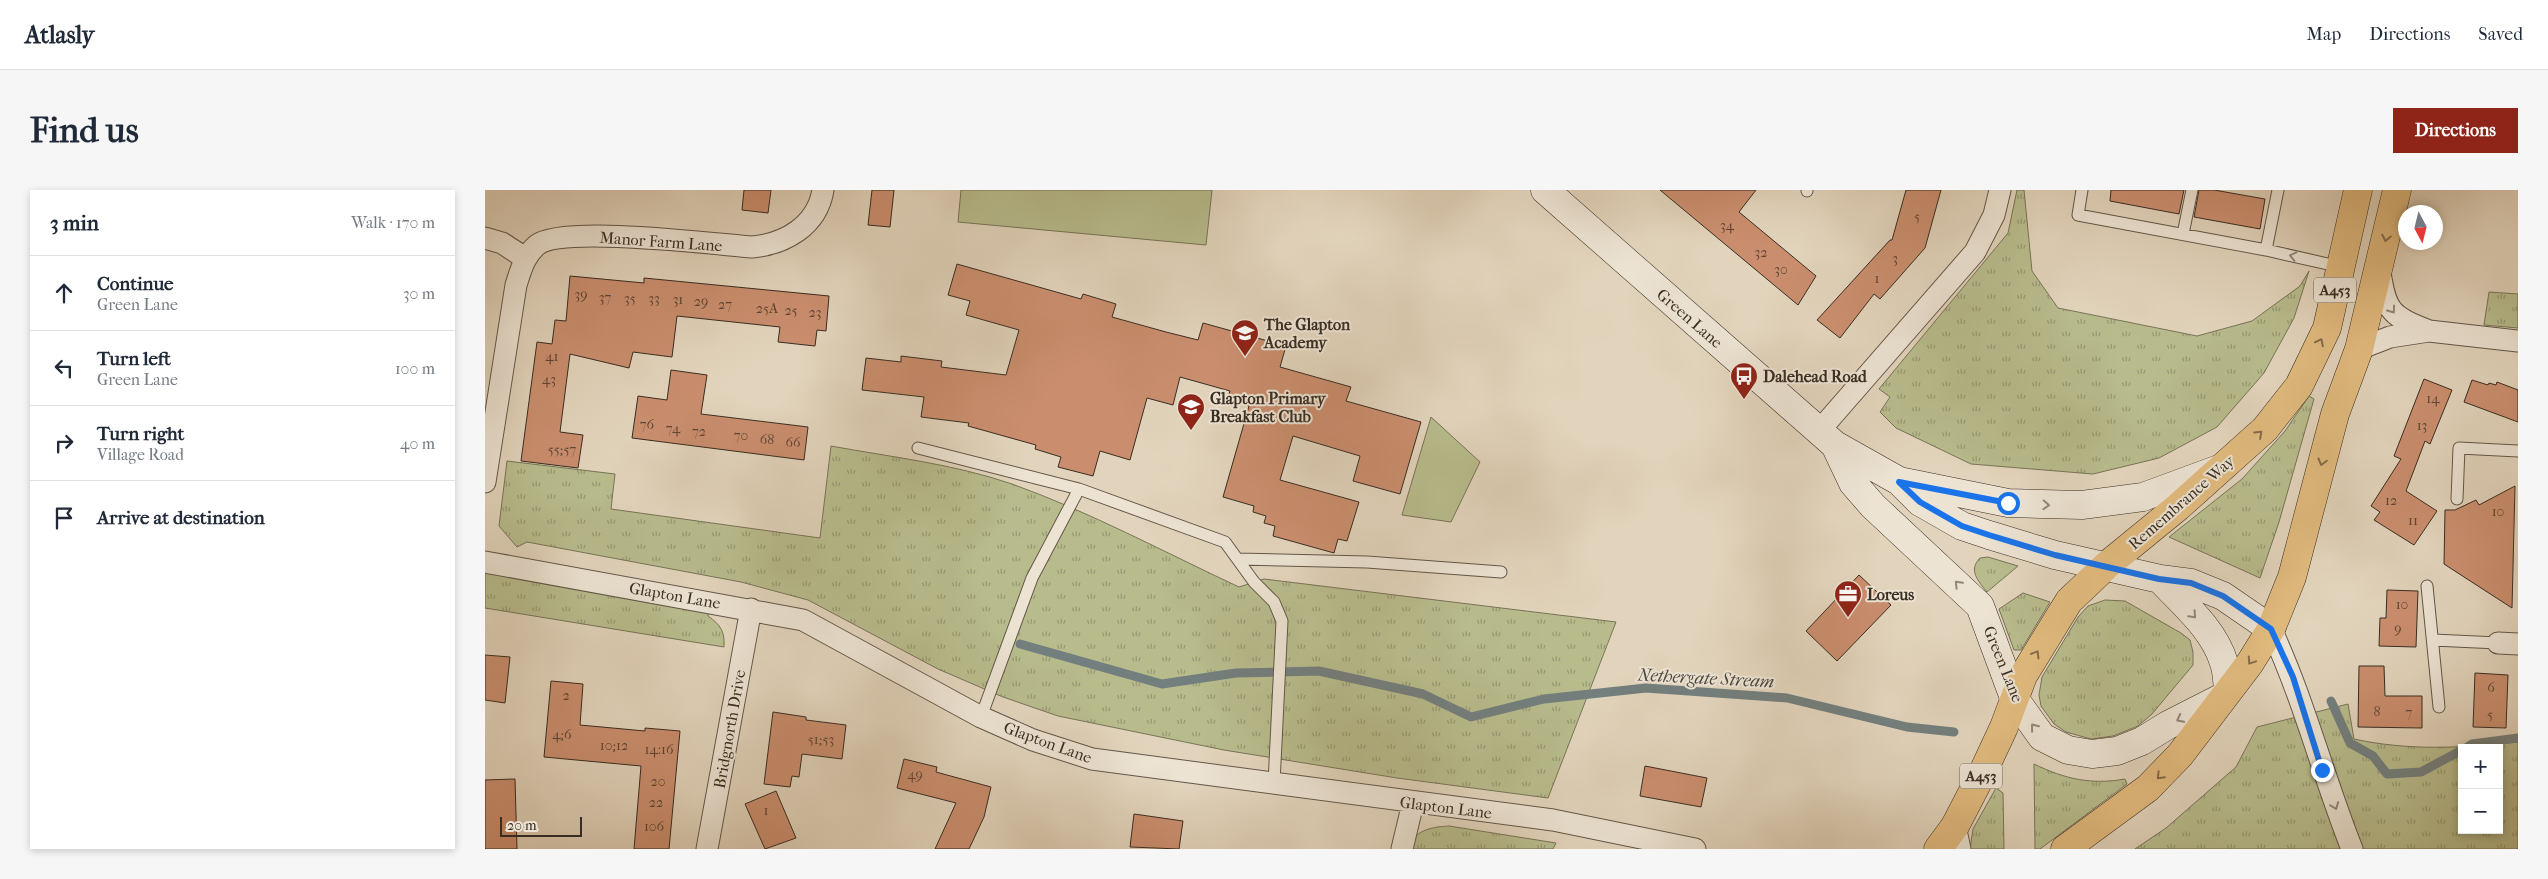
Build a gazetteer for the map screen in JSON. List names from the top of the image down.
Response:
{
  "streets": {
    "highway": ["A453", "Remembrance Way"],
    "street": [
      "Manor Farm Lane",
      "Green Lane",
      "Glapton Lane",
      "Bridgnorth Drive"
    ]
  },
  "crossings": [
    ["Green Lane", "Remembrance Way"],
    ["Glapton Lane", "Bridgnorth Drive"]
  ],
  "water": ["Nethergate Stream"],
  "places": {
    "school or university": ["The Glapton Academy", "Glapton Primary Breakfast Club"],
    "bus stop": ["Dalehead Road"],
    "office": ["Loreus"]
  },
  "house_numbers": [
    "5",
    "34",
    "32",
    "3",
    "30",
    "1",
    "39",
    "37",
    "35",
    "33",
    "31",
    "29",
    "27",
    "25A",
    "25",
    "23",
    "41",
    "43",
    "14",
    "76",
    "13",
    "74",
    "72",
    "70",
    "68",
    "66",
    "55;57",
    "12",
    "10",
    "11",
    "10",
    "9",
    "6",
    "2",
    "8",
    "7",
    "5",
    "4;6",
    "51;53",
    "10;12",
    "14:16",
    "49",
    "20",
    "22",
    "1",
    "106"
  ],
  "scale_bar": "20 m",
  "north": "bottom",
  "page": {
    "header": "Atlasly",
    "nav": ["Map", "Directions", "Saved"],
    "buttons": "Directions",
    "title": "Find us",
    "heading": ["3 min", "Walk · 170 m"],
    "list": [
      ["Continue", "Green Lane", "30 m"],
      ["Turn left", "Green Lane", "100 m"],
      ["Turn right", "Village Road", "40 m"],
      "Arrive at destination"
    ],
    "map_buttons": ["+", "−"],
    "scale": "20 m"
  }
}
